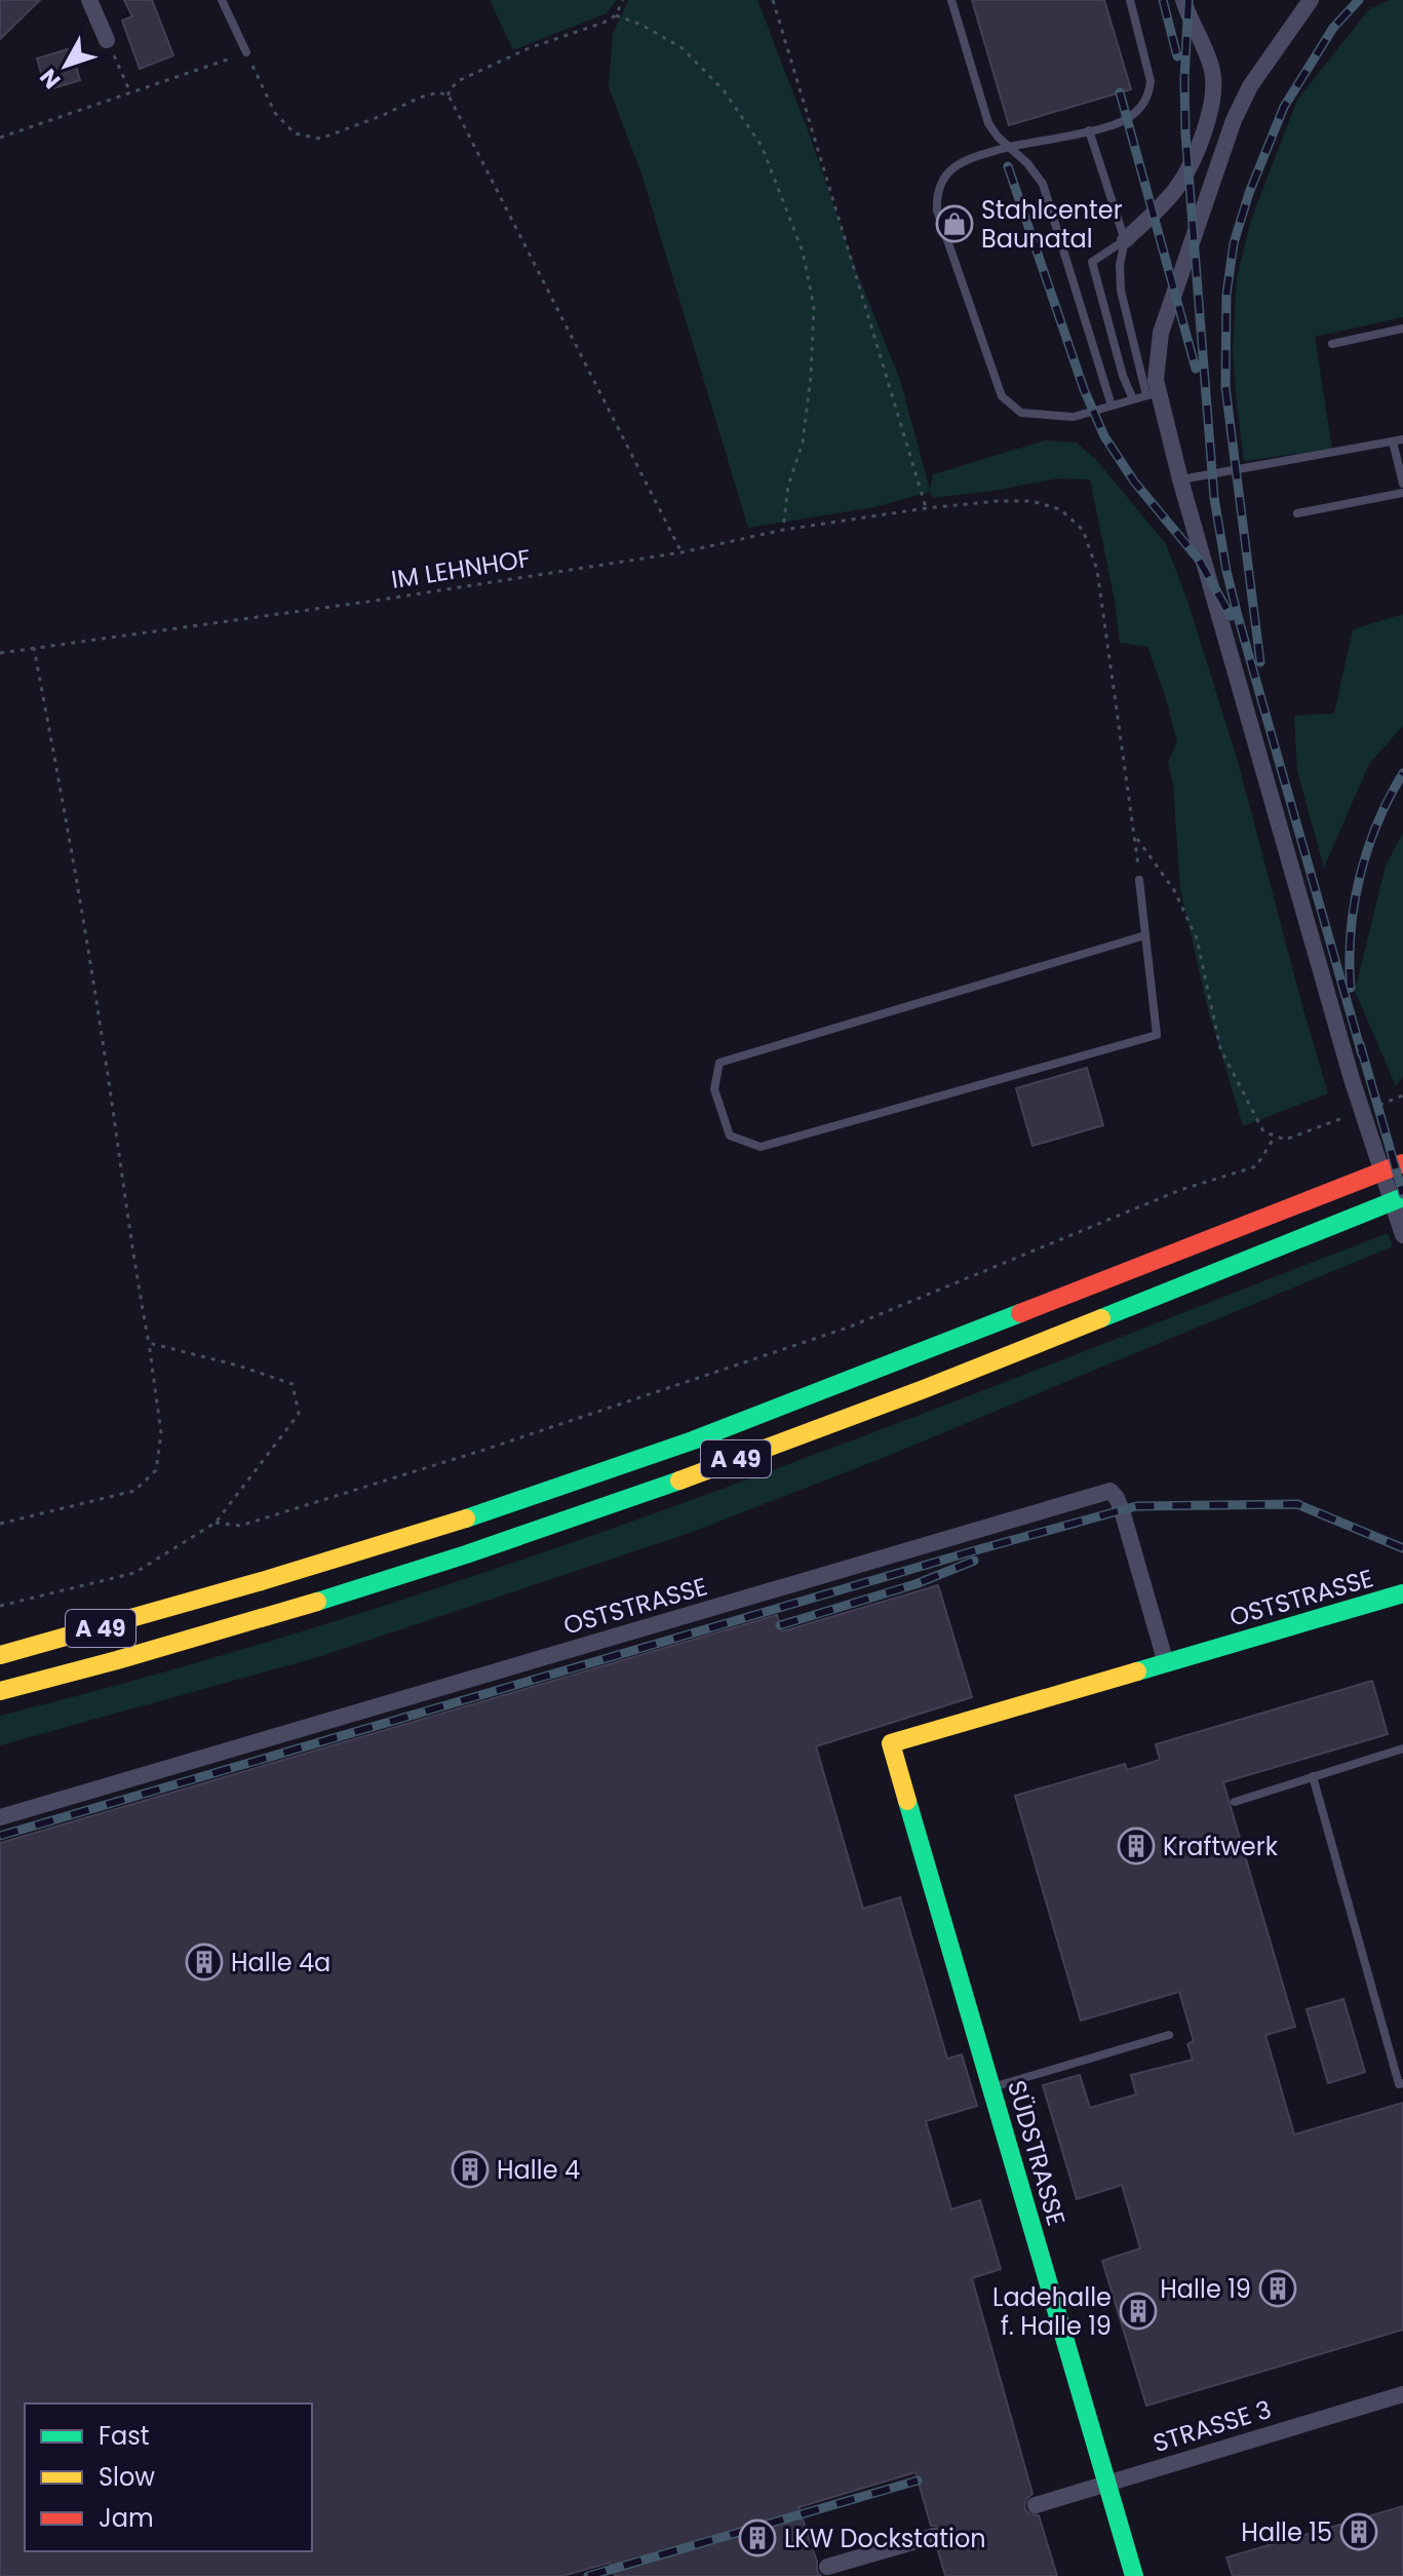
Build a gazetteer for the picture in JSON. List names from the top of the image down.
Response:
{
  "streets": {
    "main road": ["A 49", "OSTSTRASSE", "SÜDSTRASSE"],
    "street": ["STRASSE 3"],
    "path": ["IM LEHNHOF"]
  },
  "crossings": [
    ["OSTSTRASSE", "SÜDSTRASSE"],
    ["SÜDSTRASSE", "STRASSE 3"]
  ],
  "places": {
    "shop": ["Stahlcenter Baunatal"],
    "building": [
      "Kraftwerk",
      "Halle 4a",
      "Halle 4",
      "Halle 19",
      "Ladehalle f. Halle 19",
      "Halle 15",
      "LKW Dockstation"
    ]
  },
  "legend": ["Fast", "Slow", "Jam"],
  "north": "bottom left"
}
